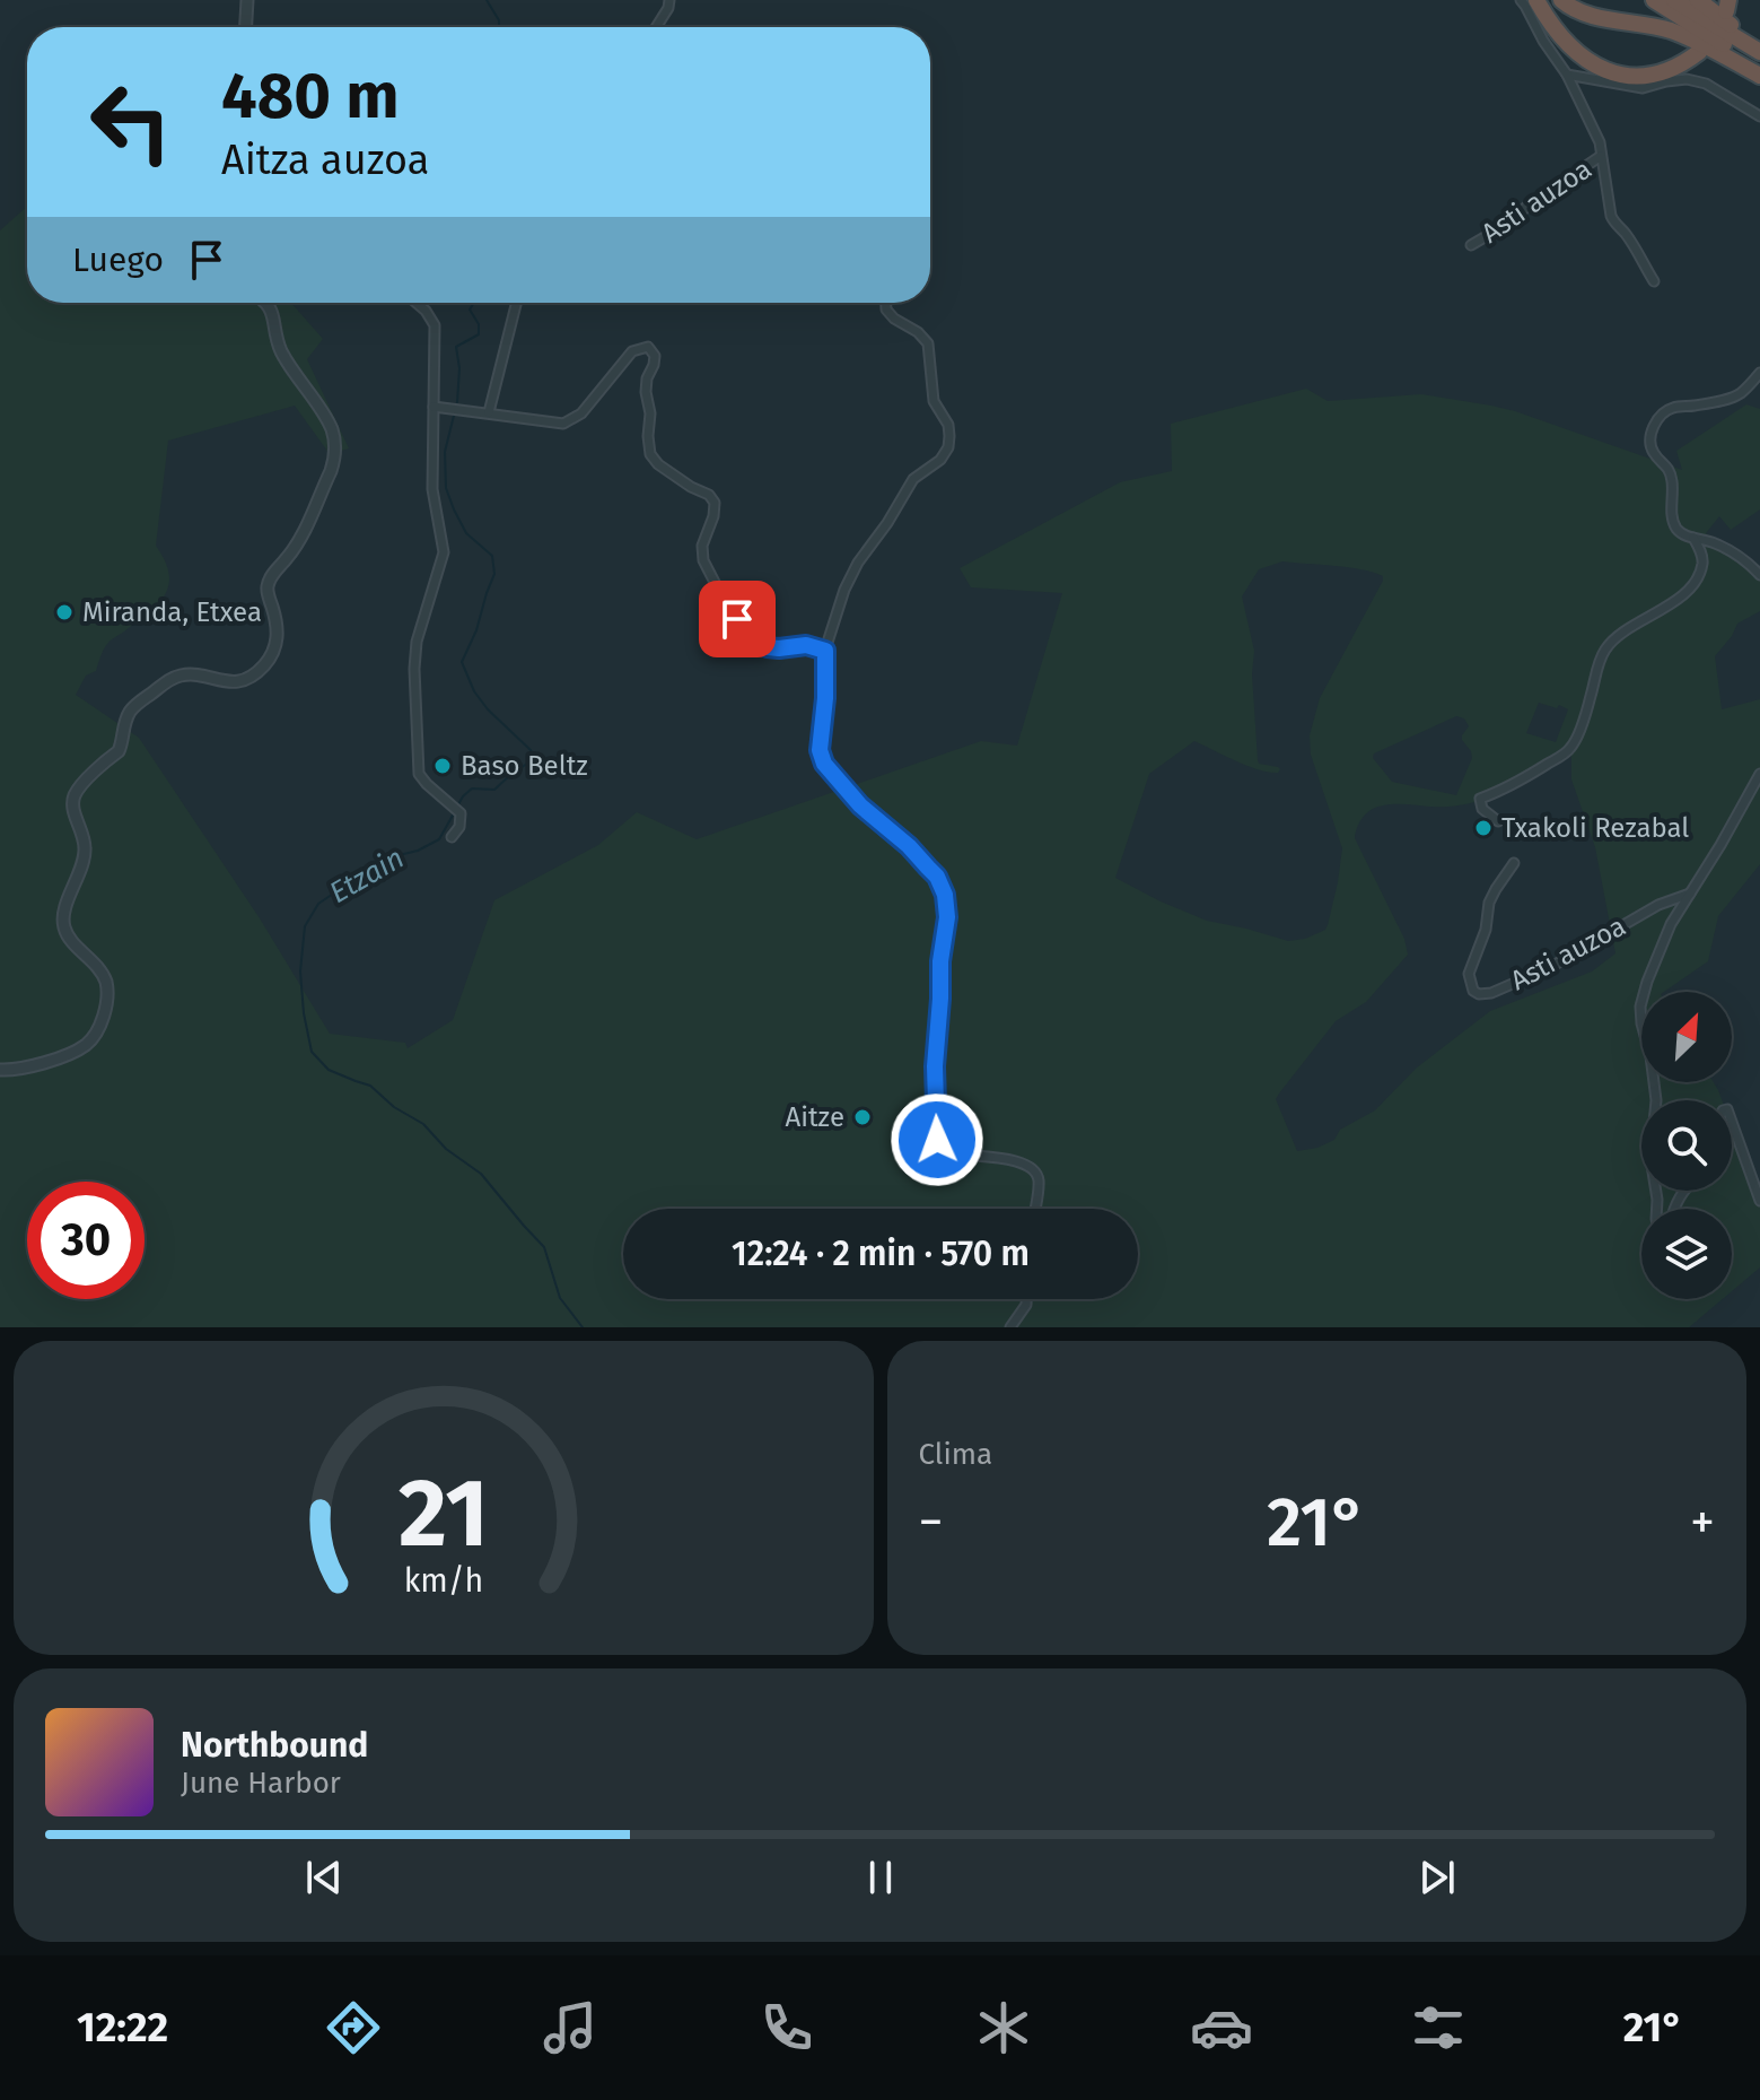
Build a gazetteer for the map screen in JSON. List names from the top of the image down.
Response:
{
  "streets": {
    "street": ["Asti auzoa"]
  },
  "water": ["Etzain"],
  "places": [
    "Miranda, Etxea",
    "Baso Beltz",
    "Txakoli Rezabal",
    "Aitze"
  ],
  "north": "top right",
  "page": {
    "turn": ["480 m", "Aitza auzoa"],
    "then": "Luego",
    "limit": "30",
    "trip": "12:24 · 2 min · 570 m",
    "tile": "Clima",
    "heat": ["−", "21°", "+"],
    "song": ["Northbound", "June Harbor"],
    "tabs": ["12:22", "21°"],
    "gauge": ["21", "km/h"]
  }
}
